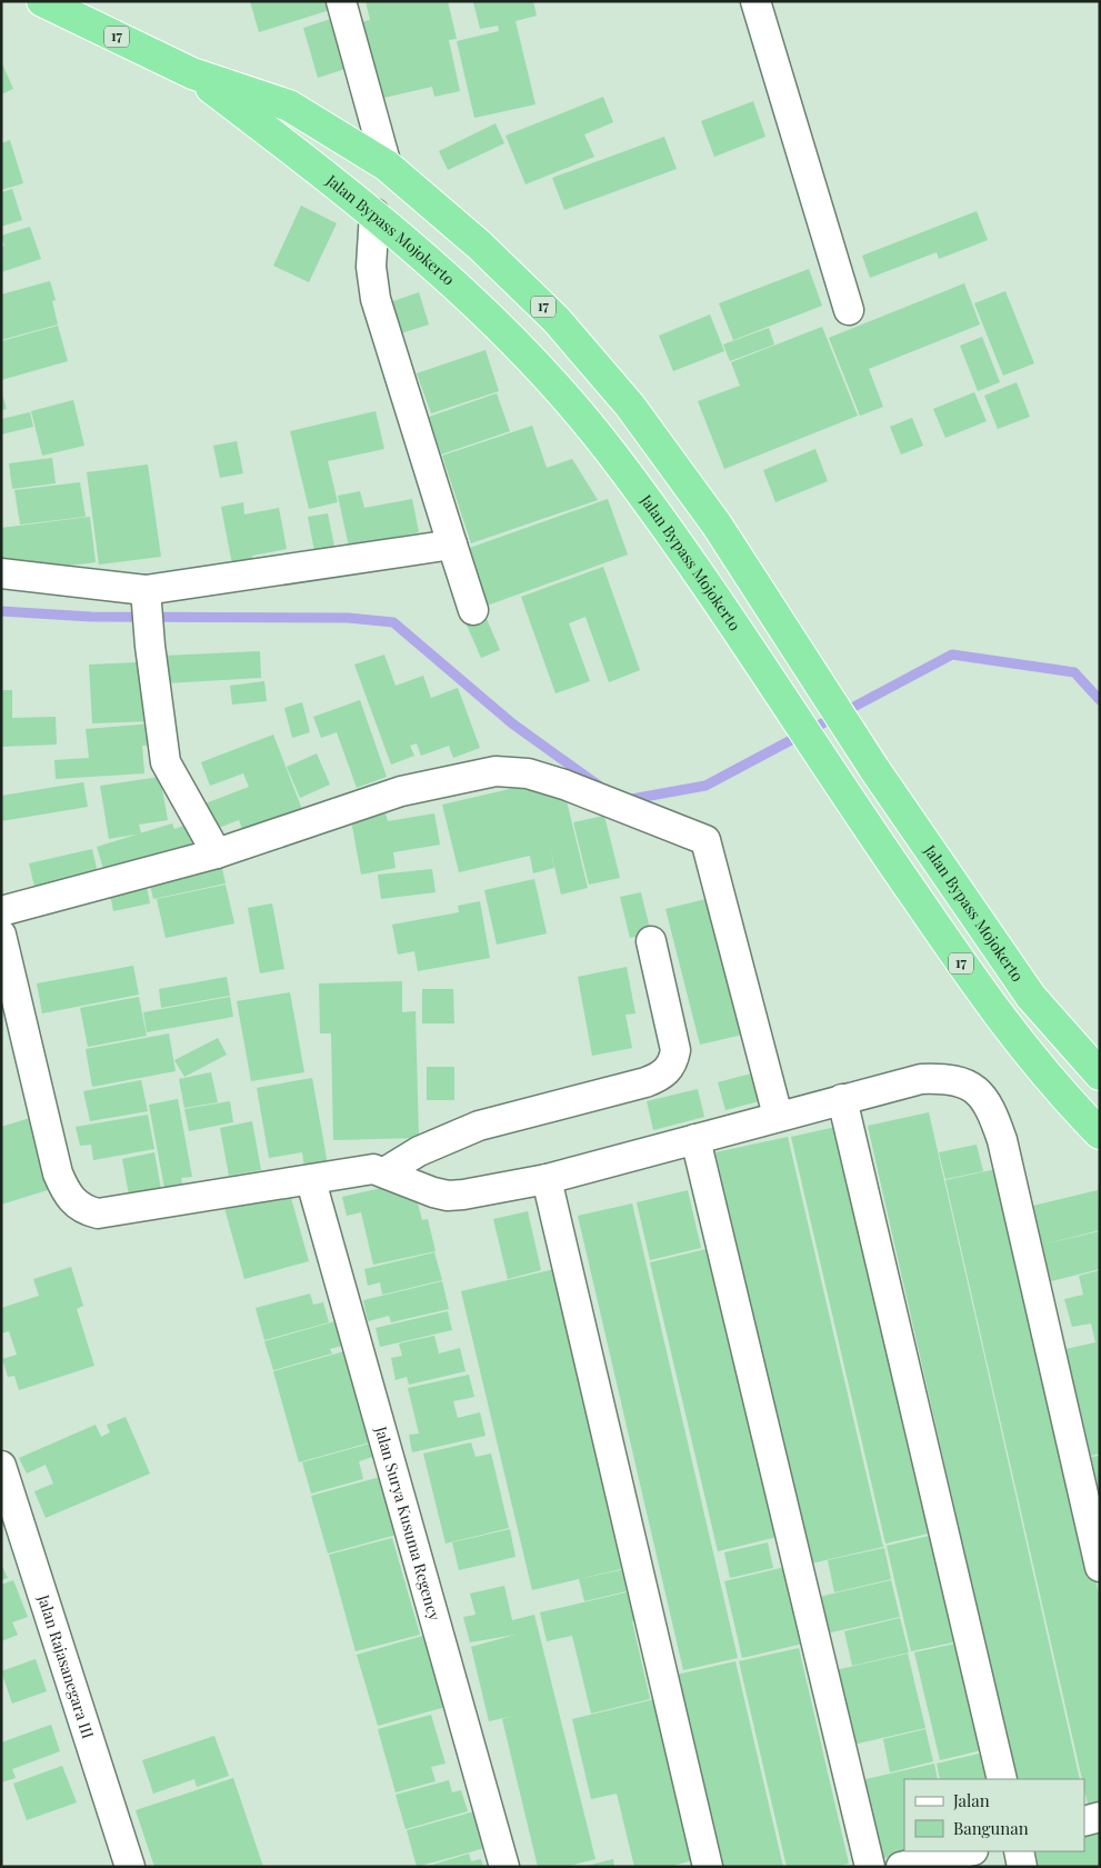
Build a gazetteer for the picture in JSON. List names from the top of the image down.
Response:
{
  "streets": {
    "highway": ["17", "Jalan Bypass Mojokerto"],
    "street": ["Jalan Surya Kusuma Regency", "Jalan Rajasanegara III"]
  },
  "legend": ["Jalan", "Bangunan"]
}
